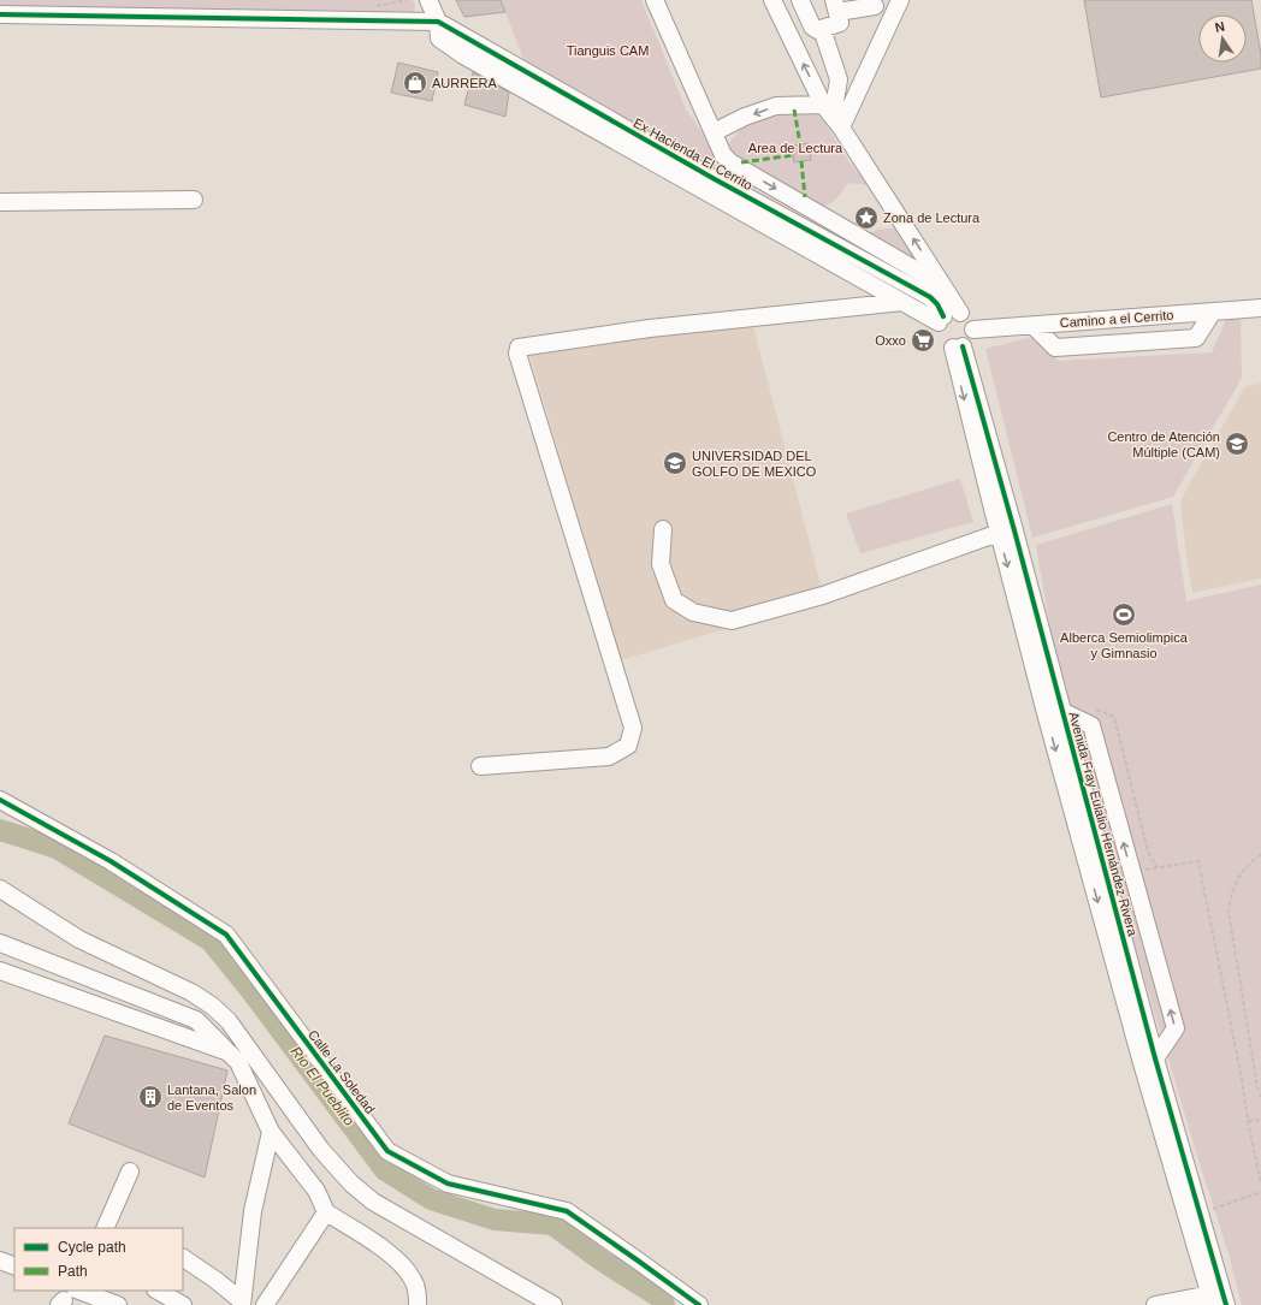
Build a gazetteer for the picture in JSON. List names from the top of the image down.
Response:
{
  "streets": {
    "street": [
      "Ex Hacienda El Cerrito",
      "Camino a el Cerrito",
      "Avenida Fray Eulalio Hernández Rivera",
      "Calle La Soledad"
    ]
  },
  "crossings": [
    ["Ex Hacienda El Cerrito", "Camino a el Cerrito"],
    ["Ex Hacienda El Cerrito", "Avenida Fray Eulalio Hernández Rivera"],
    ["Camino a el Cerrito", "Avenida Fray Eulalio Hernández Rivera"]
  ],
  "water": ["Rio El Pueblito"],
  "parks": ["Tianguis CAM", "Area de Lectura"],
  "places": {
    "shop": ["AURRERA"],
    "place": ["Zona de Lectura"],
    "supermarket": ["Oxxo"],
    "school or university": ["Centro de Atención Múltiple (CAM)", "UNIVERSIDAD DEL GOLFO DE MEXICO"],
    "sports": ["Alberca Semiolimpica y Gimnasio"],
    "building": ["Lantana, Salon de Eventos"]
  },
  "legend": ["Cycle path", "Path"],
  "north": "top"
}
